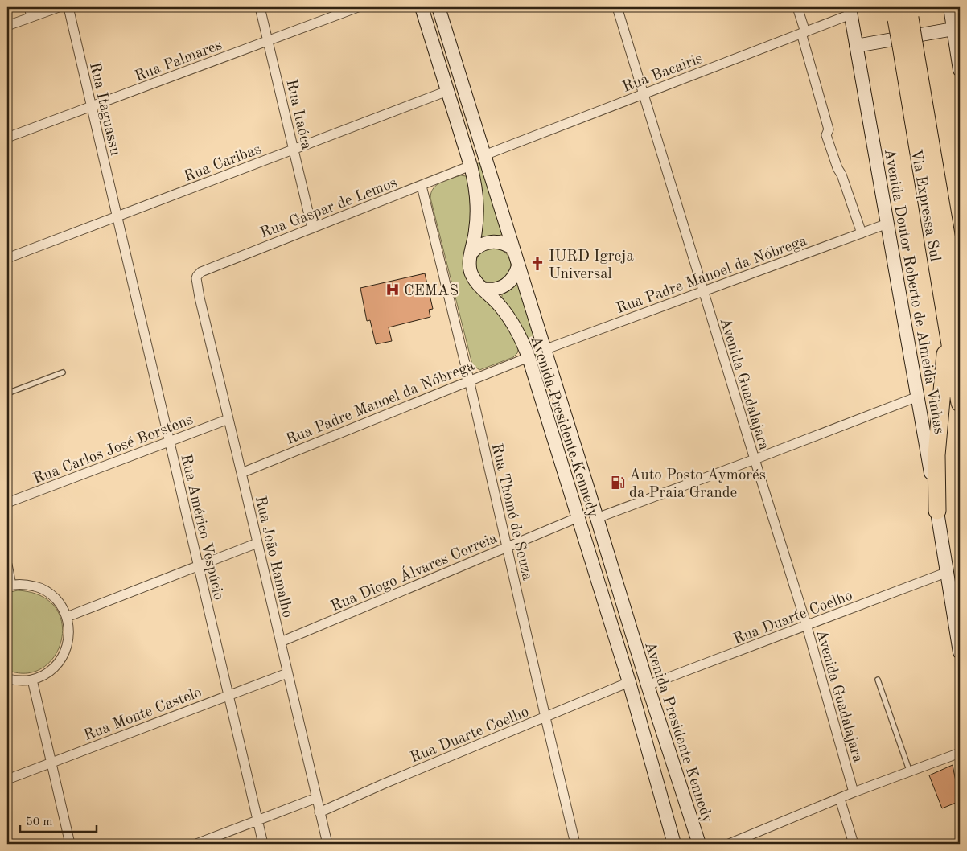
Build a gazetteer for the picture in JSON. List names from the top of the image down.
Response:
{
  "streets": {
    "highway": ["Via Expressa Sul"],
    "main road": ["Avenida Doutor Roberto de Almeida Vinhas", "Avenida Presidente Kennedy"],
    "street": [
      "Rua Palmares",
      "Rua Bacairis",
      "Rua Itaguassu",
      "Rua Itaóca",
      "Rua Caribas",
      "Rua Gaspar de Lemos",
      "Rua Padre Manoel da Nóbrega",
      "Avenida Guadalajara",
      "Rua Carlos José Borstens",
      "Rua Thomé de Souza",
      "Rua Américo Vespúcio",
      "Rua João Ramalho",
      "Rua Diogo Álvares Correia",
      "Rua Duarte Coelho",
      "Rua Monte Castelo"
    ]
  },
  "crossings": [
    ["Rua Palmares", "Rua Itaguassu"],
    ["Rua Palmares", "Rua Itaóca"],
    ["Rua Bacairis", "Avenida Doutor Roberto de Almeida Vinhas"],
    ["Rua Bacairis", "Avenida Guadalajara"],
    ["Rua Bacairis", "Avenida Presidente Kennedy"],
    ["Rua Itaguassu", "Rua Caribas"],
    ["Rua Itaguassu", "Rua Américo Vespúcio"],
    ["Rua Itaóca", "Rua Caribas"],
    ["Rua Itaóca", "Rua Gaspar de Lemos"],
    ["Rua Caribas", "Avenida Presidente Kennedy"],
    ["Rua Caribas", "Rua Américo Vespúcio"],
    ["Rua Gaspar de Lemos", "Avenida Presidente Kennedy"],
    ["Rua Gaspar de Lemos", "Rua Thomé de Souza"],
    ["Rua Gaspar de Lemos", "Rua João Ramalho"],
    ["Rua Padre Manoel da Nóbrega", "Avenida Doutor Roberto de Almeida Vinhas"],
    ["Rua Padre Manoel da Nóbrega", "Avenida Guadalajara"],
    ["Rua Padre Manoel da Nóbrega", "Avenida Presidente Kennedy"],
    ["Rua Padre Manoel da Nóbrega", "Rua Thomé de Souza"],
    ["Rua Padre Manoel da Nóbrega", "Rua João Ramalho"],
    ["Avenida Doutor Roberto de Almeida Vinhas", "Rua Duarte Coelho"],
    ["Avenida Guadalajara", "Rua Duarte Coelho"],
    ["Avenida Presidente Kennedy", "Rua Diogo Álvares Correia"],
    ["Avenida Presidente Kennedy", "Rua Duarte Coelho"],
    ["Rua Carlos José Borstens", "Rua Américo Vespúcio"],
    ["Rua Carlos José Borstens", "Rua João Ramalho"],
    ["Rua Thomé de Souza", "Rua Diogo Álvares Correia"],
    ["Rua Thomé de Souza", "Rua Duarte Coelho"],
    ["Rua Américo Vespúcio", "Rua Monte Castelo"],
    ["Rua João Ramalho", "Rua Diogo Álvares Correia"],
    ["Rua João Ramalho", "Rua Duarte Coelho"],
    ["Rua João Ramalho", "Rua Monte Castelo"]
  ],
  "places": {
    "church": ["IURD Igreja Universal"],
    "hospital": ["CEMAS"],
    "fuel station": ["Auto Posto Aymorés da Praia Grande"]
  },
  "scale_bar": "50 m"
}
